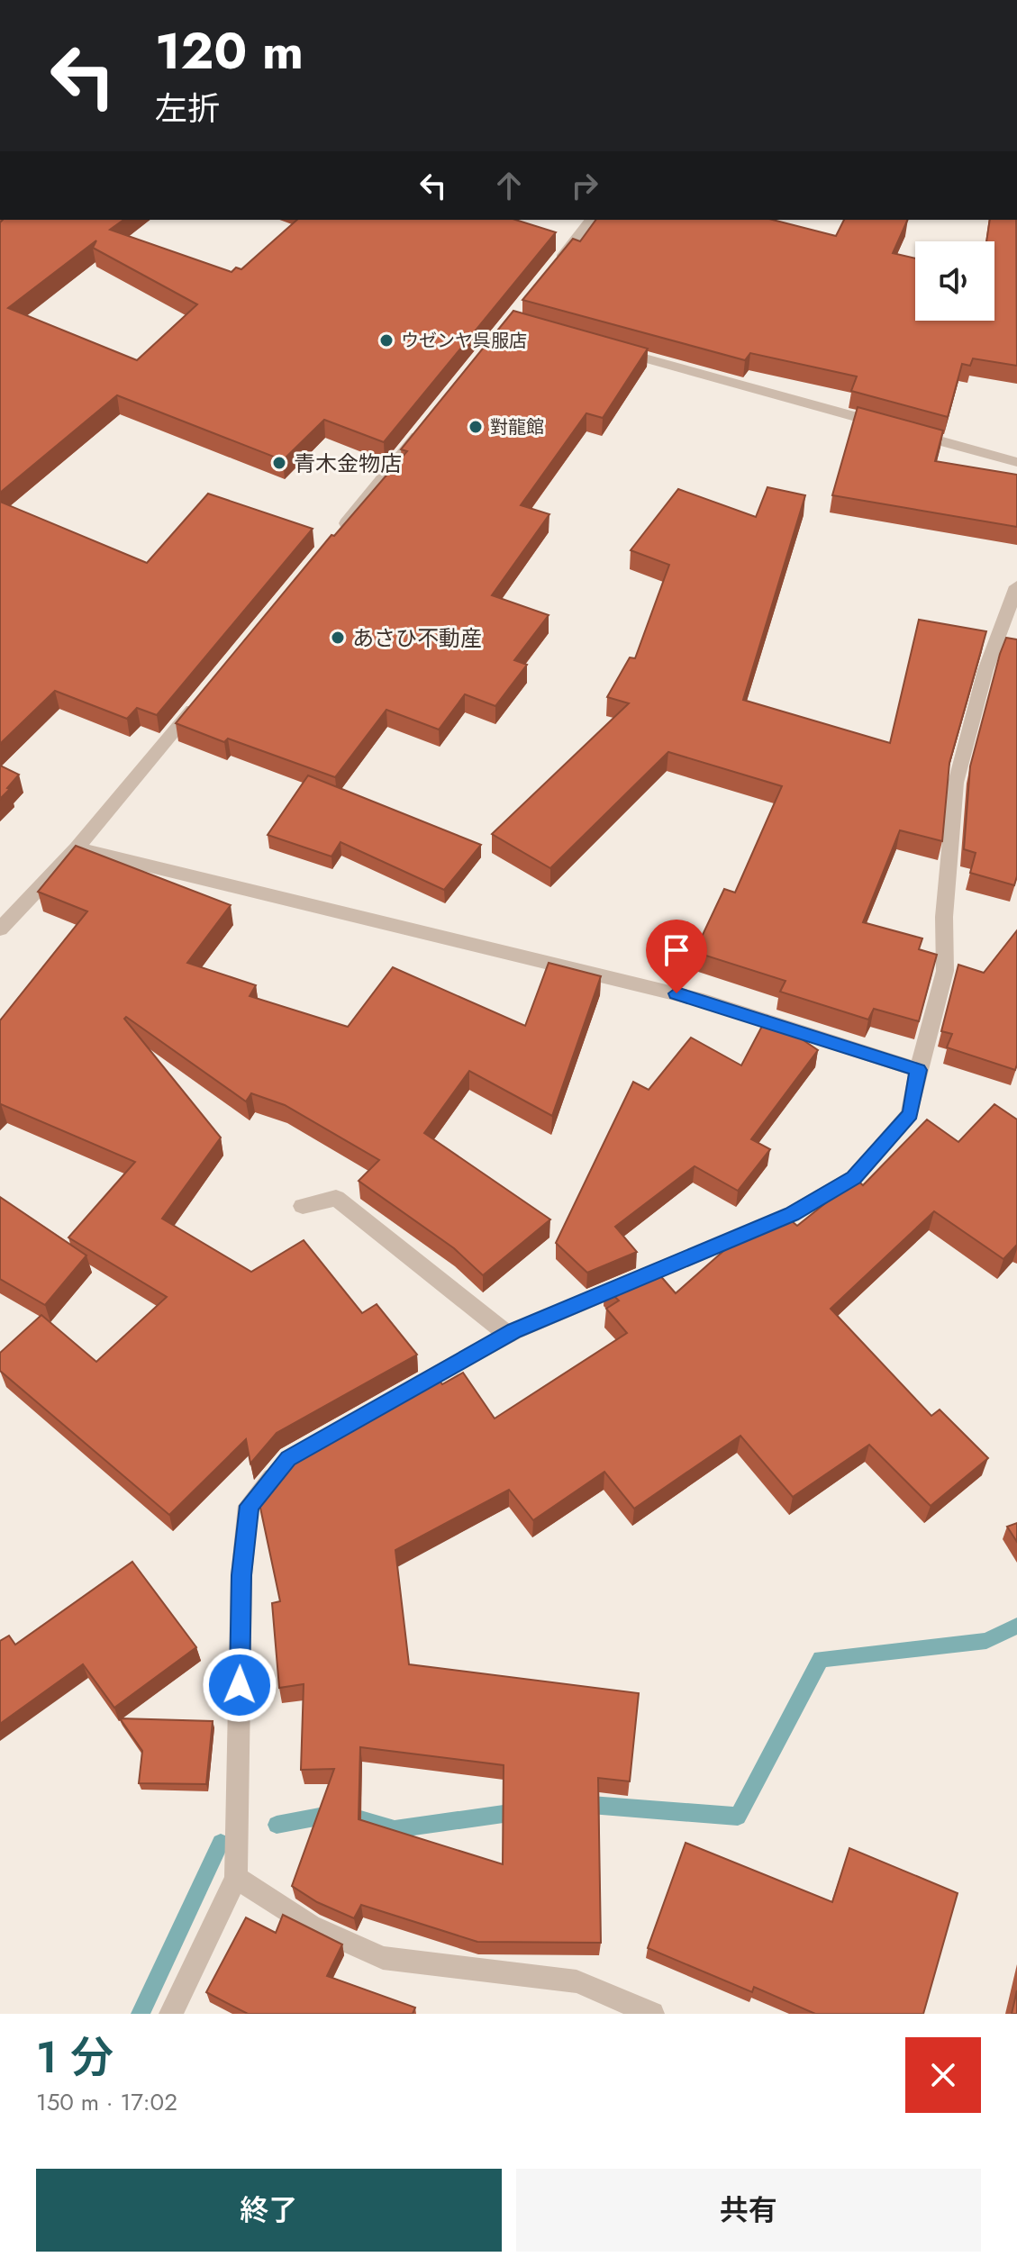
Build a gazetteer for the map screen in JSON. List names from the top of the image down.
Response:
{
  "places": [
    "ウゼンヤ呉服店",
    "對龍館",
    "青木金物店",
    "あさひ不動産"
  ],
  "page": {
    "turn": ["120 m", "左折"],
    "heading": ["1 分", "150 m · 17:02"],
    "buttons": ["終了", "共有"]
  }
}
